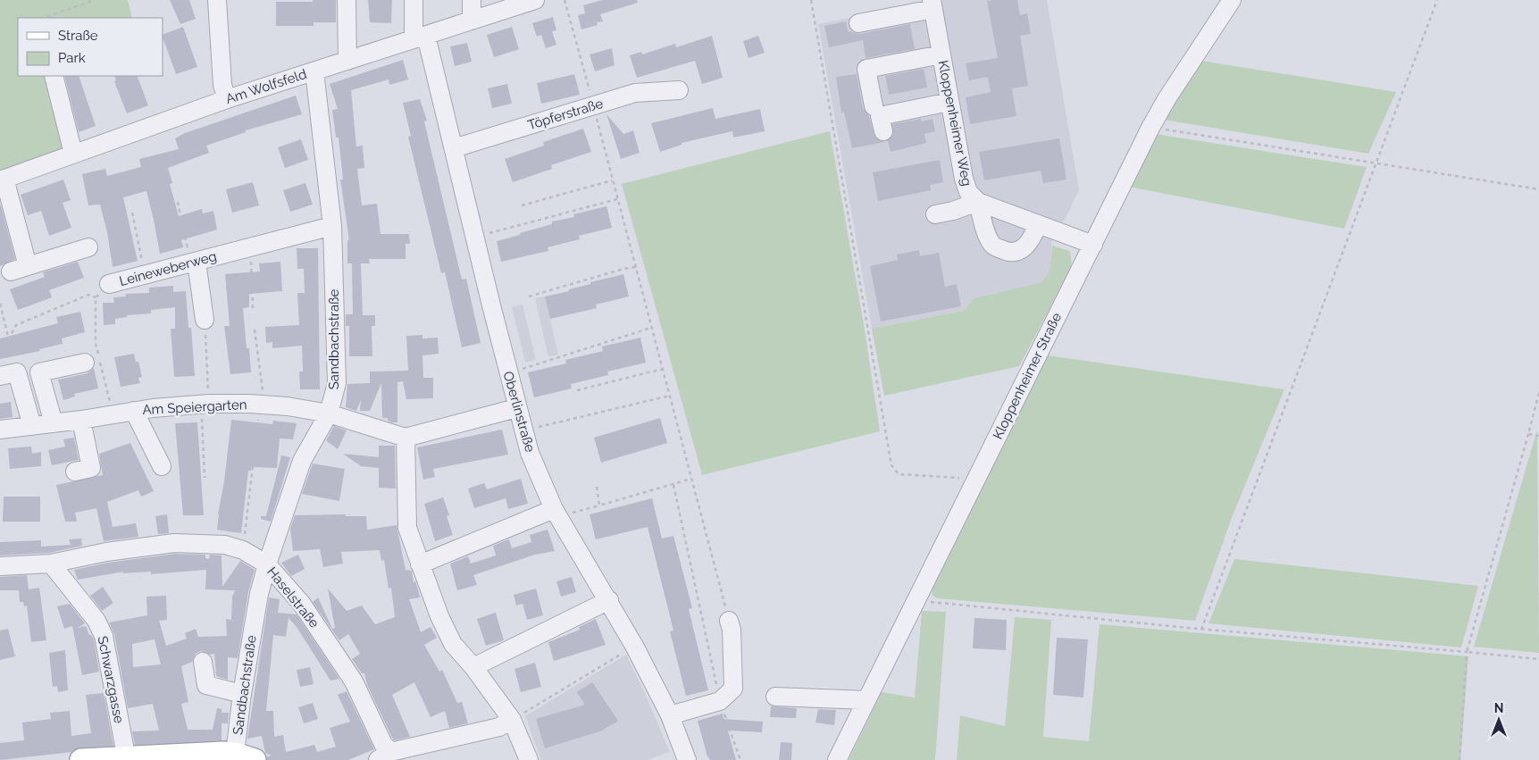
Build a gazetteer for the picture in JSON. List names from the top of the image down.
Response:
{
  "streets": {
    "street": [
      "Am Wolfsfeld",
      "Töpferstraße",
      "Kloppenheimer Weg",
      "Leineweberweg",
      "Sandbachstraße",
      "Kloppenheimer Straße",
      "Am Speiergarten",
      "Oberlinstraße",
      "Haselstraße",
      "Schwarzgasse"
    ]
  },
  "crossings": [
    ["Am Wolfsfeld", "Sandbachstraße"],
    ["Am Wolfsfeld", "Oberlinstraße"],
    ["Töpferstraße", "Oberlinstraße"],
    ["Kloppenheimer Weg", "Kloppenheimer Straße"],
    ["Leineweberweg", "Sandbachstraße"],
    ["Sandbachstraße", "Am Speiergarten"],
    ["Sandbachstraße", "Haselstraße"],
    ["Haselstraße", "Schwarzgasse"]
  ],
  "legend": ["Straße", "Park"],
  "north": "top"
}
